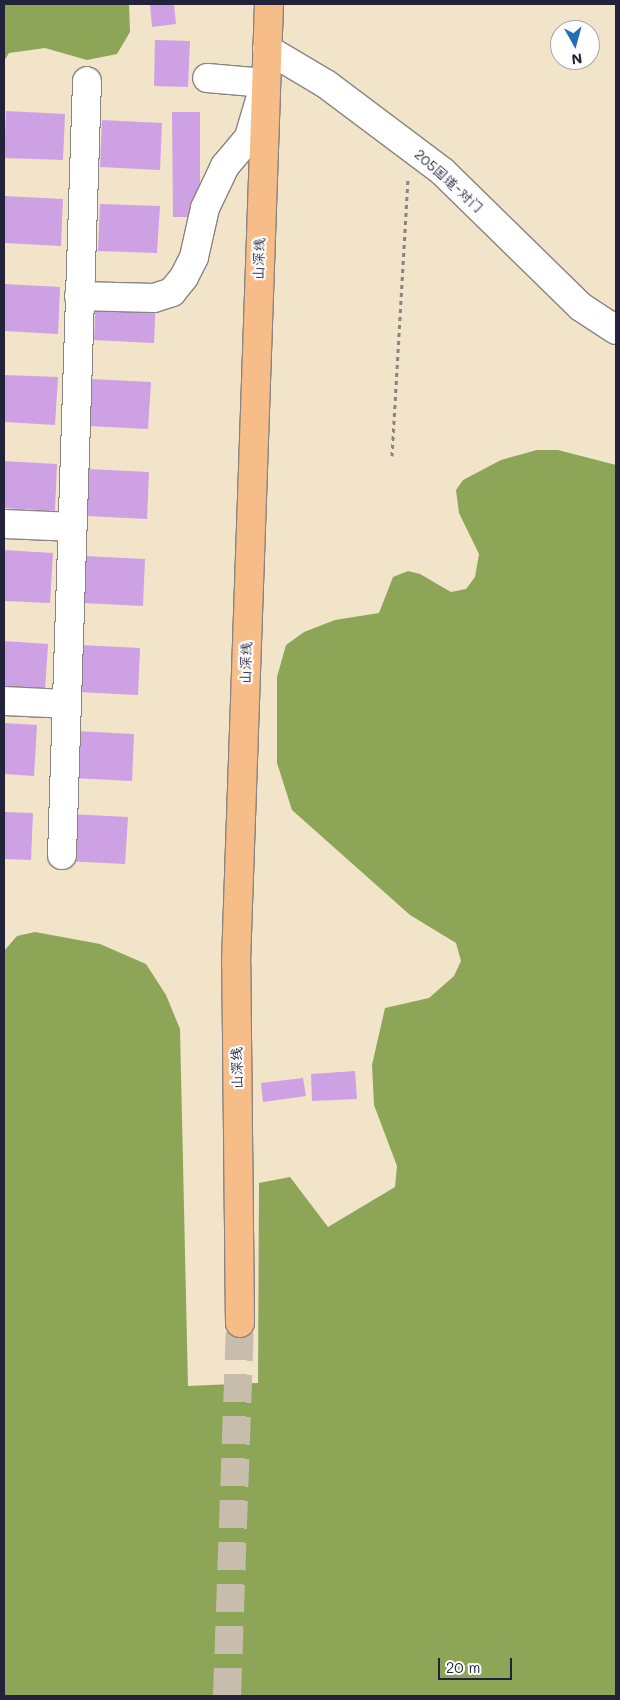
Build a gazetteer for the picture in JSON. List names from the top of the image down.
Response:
{
  "streets": {
    "highway": ["山深线"],
    "street": ["205国道-对门"]
  },
  "crossings": [
    ["205国道-对门", "山深线"]
  ],
  "scale_bar": "20 m",
  "north": "bottom"
}
